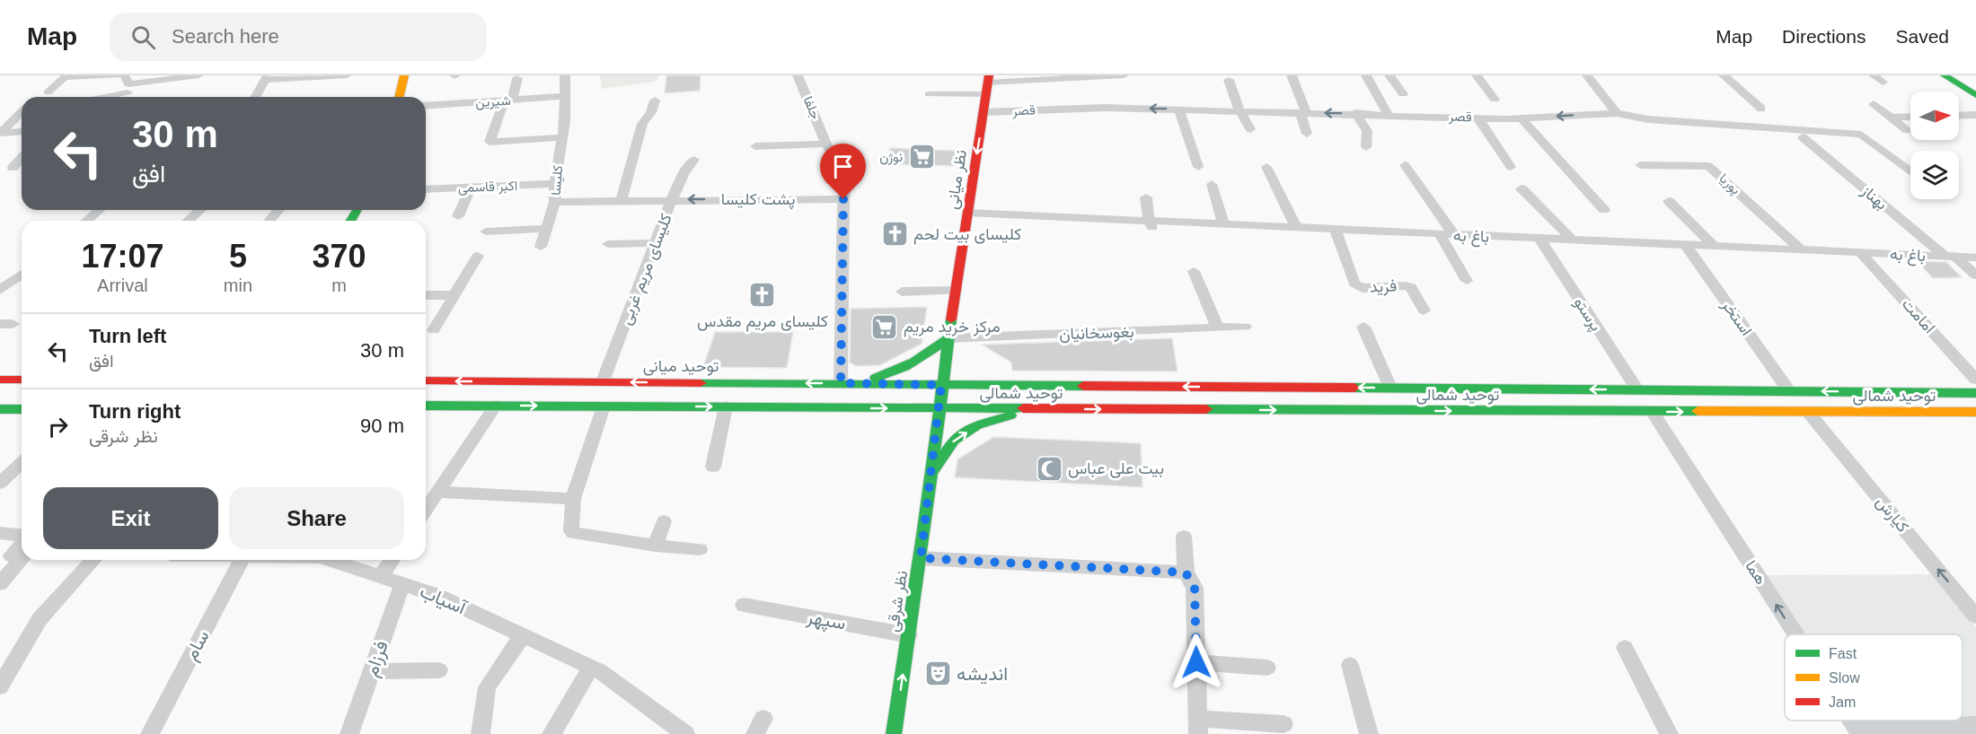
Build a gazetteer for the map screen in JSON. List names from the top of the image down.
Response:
{
  "streets": {
    "main road": [
      "نظر میانی",
      "توحید میانی",
      "توحید شمالی",
      "نظر شرقی"
    ],
    "street": [
      "شیرین",
      "جلفا",
      "قصر",
      "کلیسا",
      "پوریا",
      "اکبر قاسمی",
      "بهناز",
      "پشت کلیسا",
      "باغ به",
      "کلیسای مریم غربی",
      "فرید",
      "پرستو",
      "امامت",
      "استخر",
      "بغوسخانیان",
      "کیارش",
      "هما",
      "آسیاب",
      "سپهر",
      "سام",
      "فرزام"
    ]
  },
  "crossings": [
    ["شیرین", "کلیسا"],
    ["جلفا", "پشت کلیسا"],
    ["جلفا", "توحید میانی"],
    ["قصر", "نظر میانی"],
    ["نظر میانی", "باغ به"],
    ["نظر میانی", "بغوسخانیان"],
    ["نظر میانی", "توحید میانی"],
    ["نظر میانی", "توحید شمالی"],
    ["نظر میانی", "نظر شرقی"],
    ["کلیسا", "اکبر قاسمی"],
    ["کلیسا", "پشت کلیسا"],
    ["کلیسا", "کلیسای مریم غربی"],
    ["پوریا", "باغ به"],
    ["بهناز", "باغ به"],
    ["پشت کلیسا", "کلیسای مریم غربی"],
    ["باغ به", "فرید"],
    ["باغ به", "پرستو"],
    ["باغ به", "امامت"],
    ["باغ به", "استخر"],
    ["کلیسای مریم غربی", "توحید میانی"],
    ["پرستو", "توحید شمالی"],
    ["استخر", "توحید شمالی"],
    ["توحید میانی", "توحید شمالی"],
    ["توحید شمالی", "کیارش"],
    ["توحید شمالی", "هما"],
    ["توحید شمالی", "نظر شرقی"],
    ["آسیاب", "فرزام"],
    ["نظر شرقی", "سپهر"]
  ],
  "one_way": ["کیارش", "هما"],
  "places": {
    "supermarket": ["نوژن", "مرکز خرید مریم"],
    "church": ["کلیسای بیت لحم", "کلیسای مریم مقدس"],
    "mosque": ["بیت علی عباس"],
    "theatre": ["اندیشه"]
  },
  "legend": ["Fast", "Slow", "Jam"],
  "north": "right",
  "page": {
    "header": "Map",
    "search": "Search here",
    "nav": ["Map", "Directions", "Saved"],
    "turn": ["30 m", "افق"],
    "eta": [
      "17:07",
      "Arrival",
      "5",
      "min",
      "370",
      "m"
    ],
    "list": [
      {
        "name": "Turn left",
        "note": "افق",
        "value": "30 m"
      },
      {
        "name": "Turn right",
        "note": "نظر شرقی",
        "value": "90 m"
      }
    ],
    "buttons": ["Exit", "Share"]
  }
}
